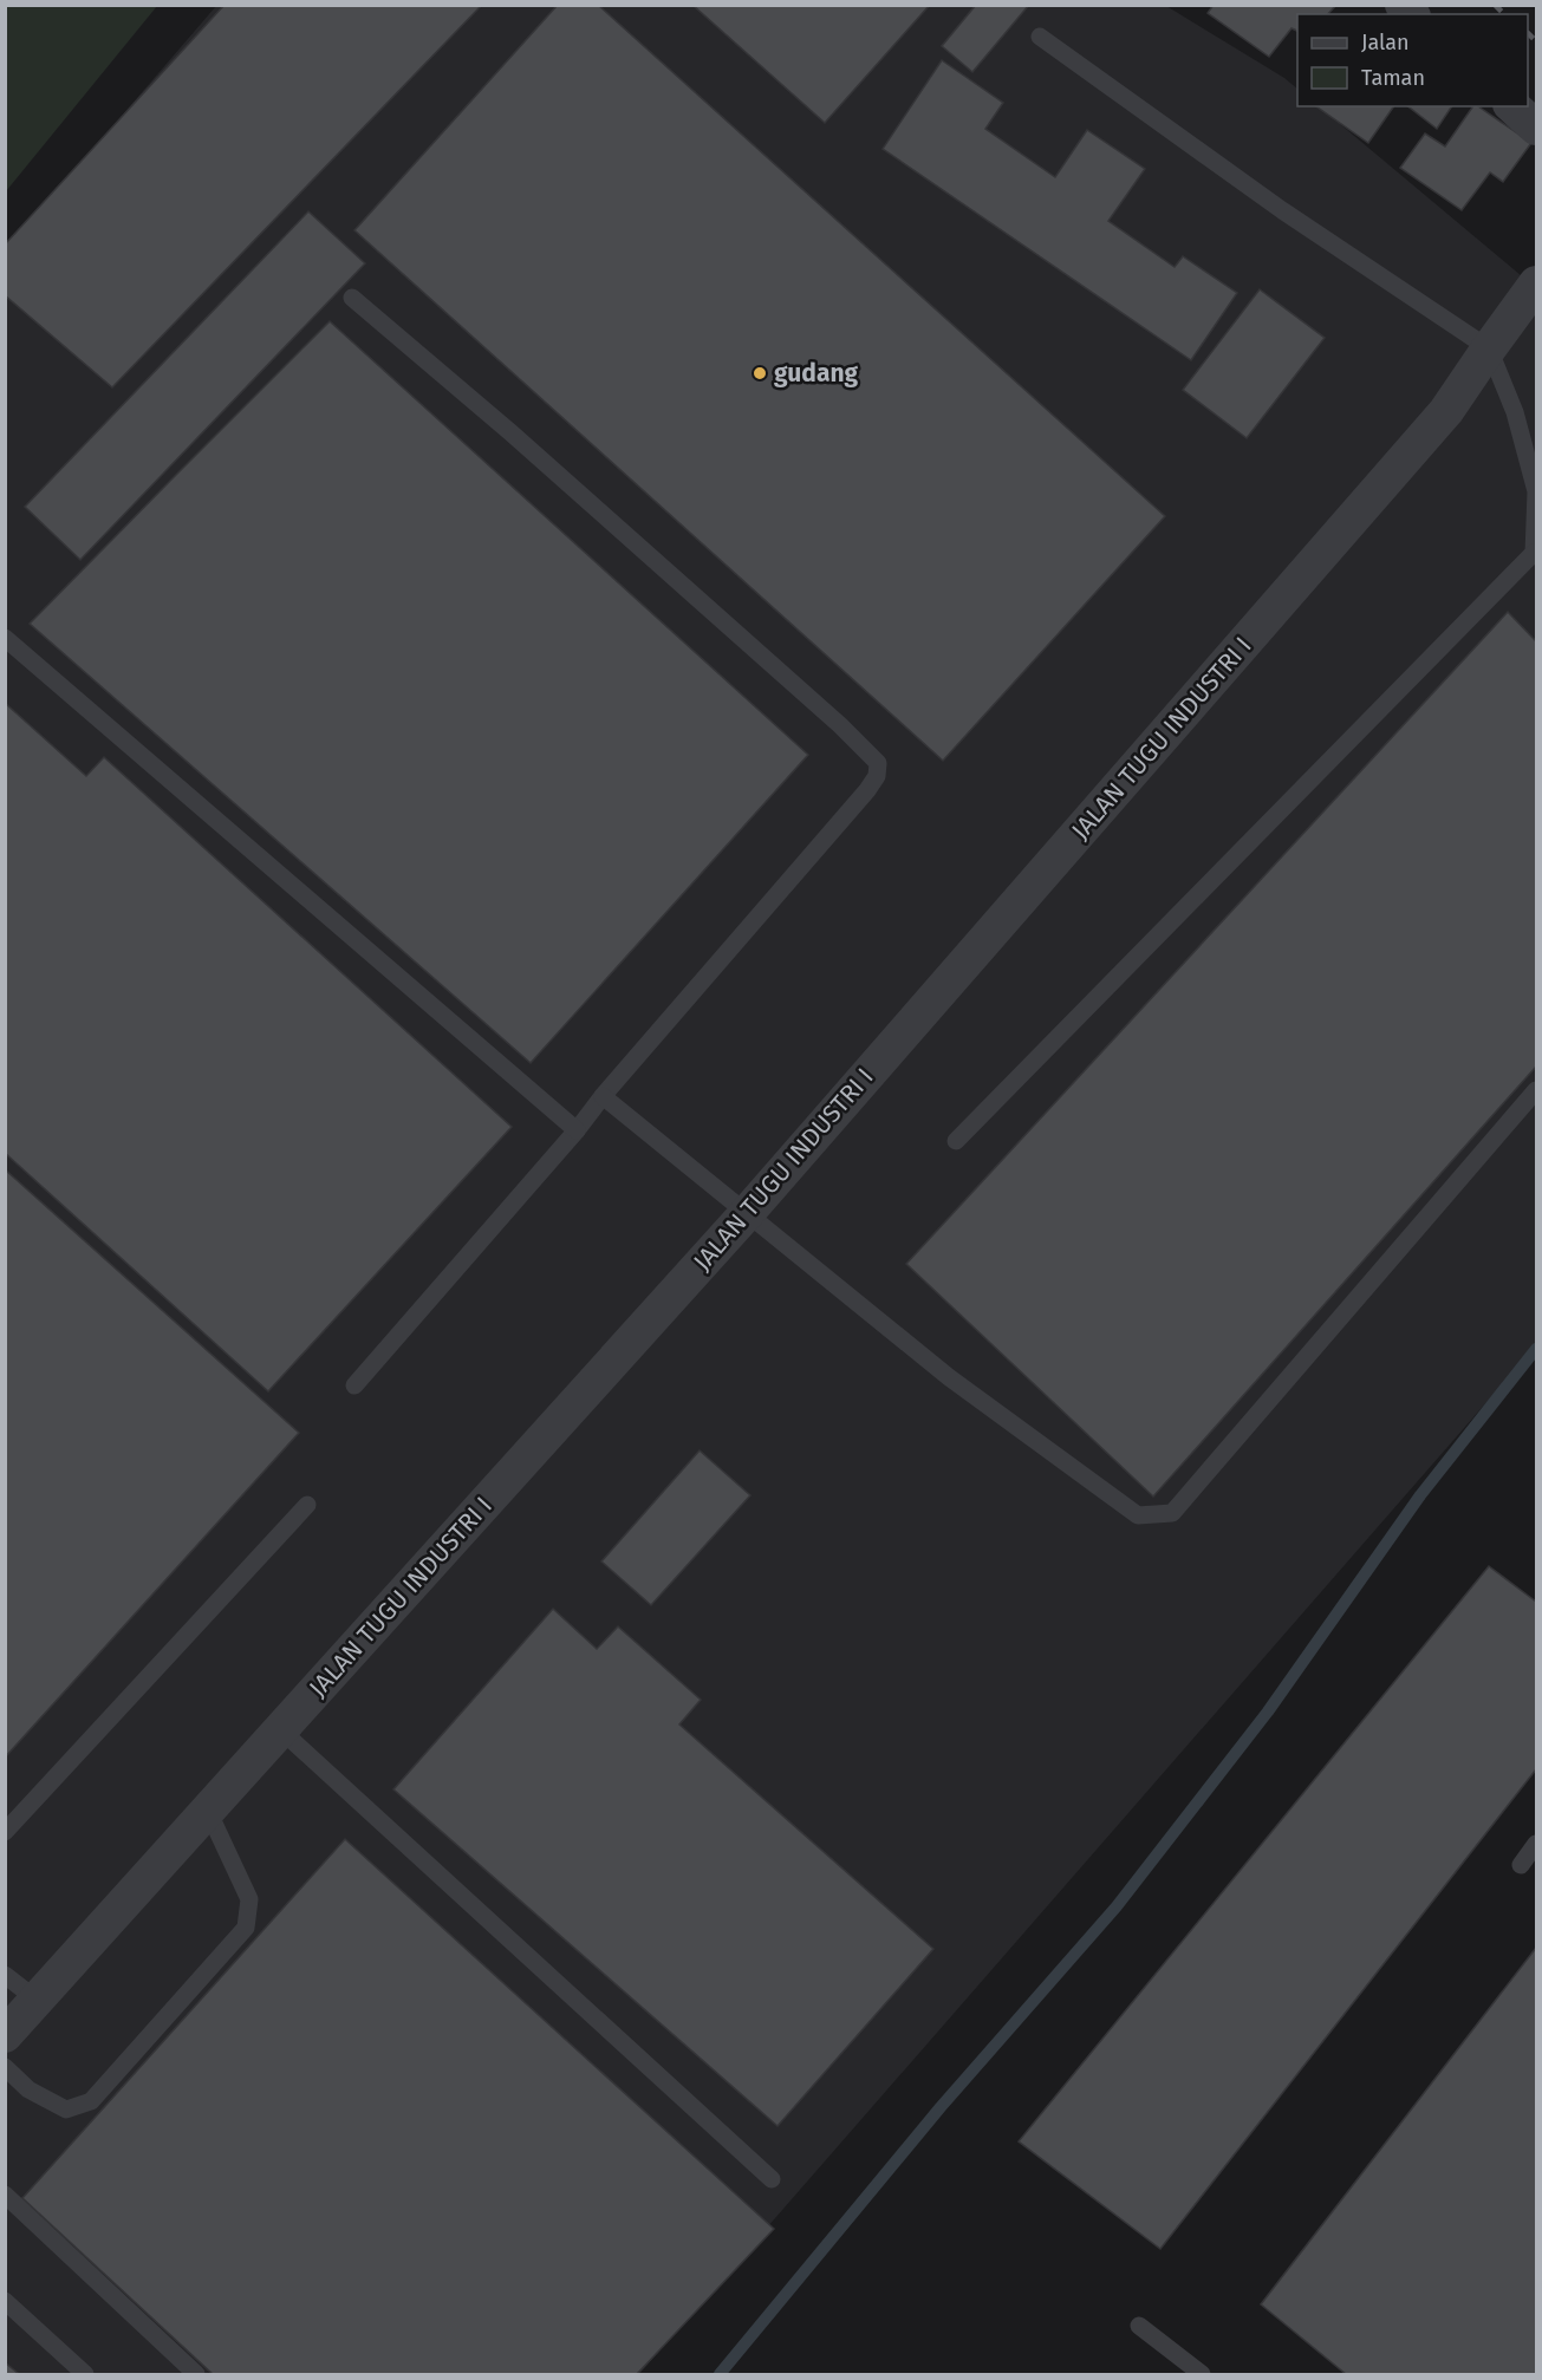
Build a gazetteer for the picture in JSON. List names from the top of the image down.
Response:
{
  "streets": {
    "street": ["JALAN TUGU INDUSTRI I"]
  },
  "places": ["gudang"],
  "legend": ["Jalan", "Taman"]
}
